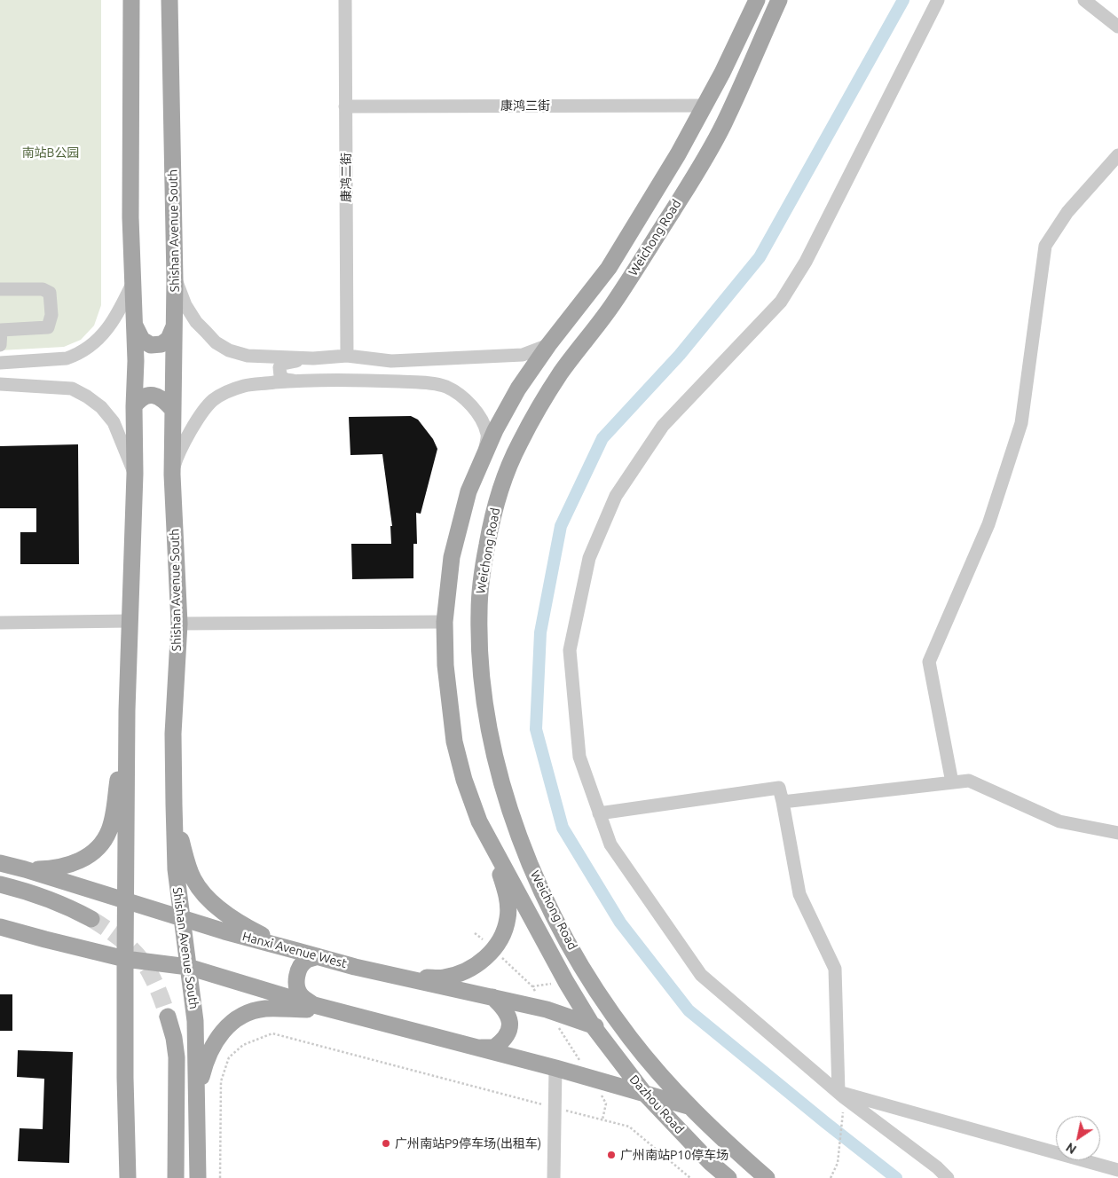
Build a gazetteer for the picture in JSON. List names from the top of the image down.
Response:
{
  "streets": {
    "main road": [
      "Shishan Avenue South",
      "Weichong Road",
      "Hanxi Avenue West",
      "Dazhou Road"
    ],
    "street": ["康鸿三街", "康鸿二街"]
  },
  "crossings": [
    ["康鸿三街", "康鸿二街"],
    ["康鸿三街", "Weichong Road"],
    ["Shishan Avenue South", "Hanxi Avenue West"],
    ["Weichong Road", "Hanxi Avenue West"],
    ["Weichong Road", "Dazhou Road"],
    ["Hanxi Avenue West", "Dazhou Road"]
  ],
  "parks": ["南站B公园"],
  "places": ["广州南站P9停车场(出租车)", "广州南站P10停车场"],
  "north": "bottom left"
}
